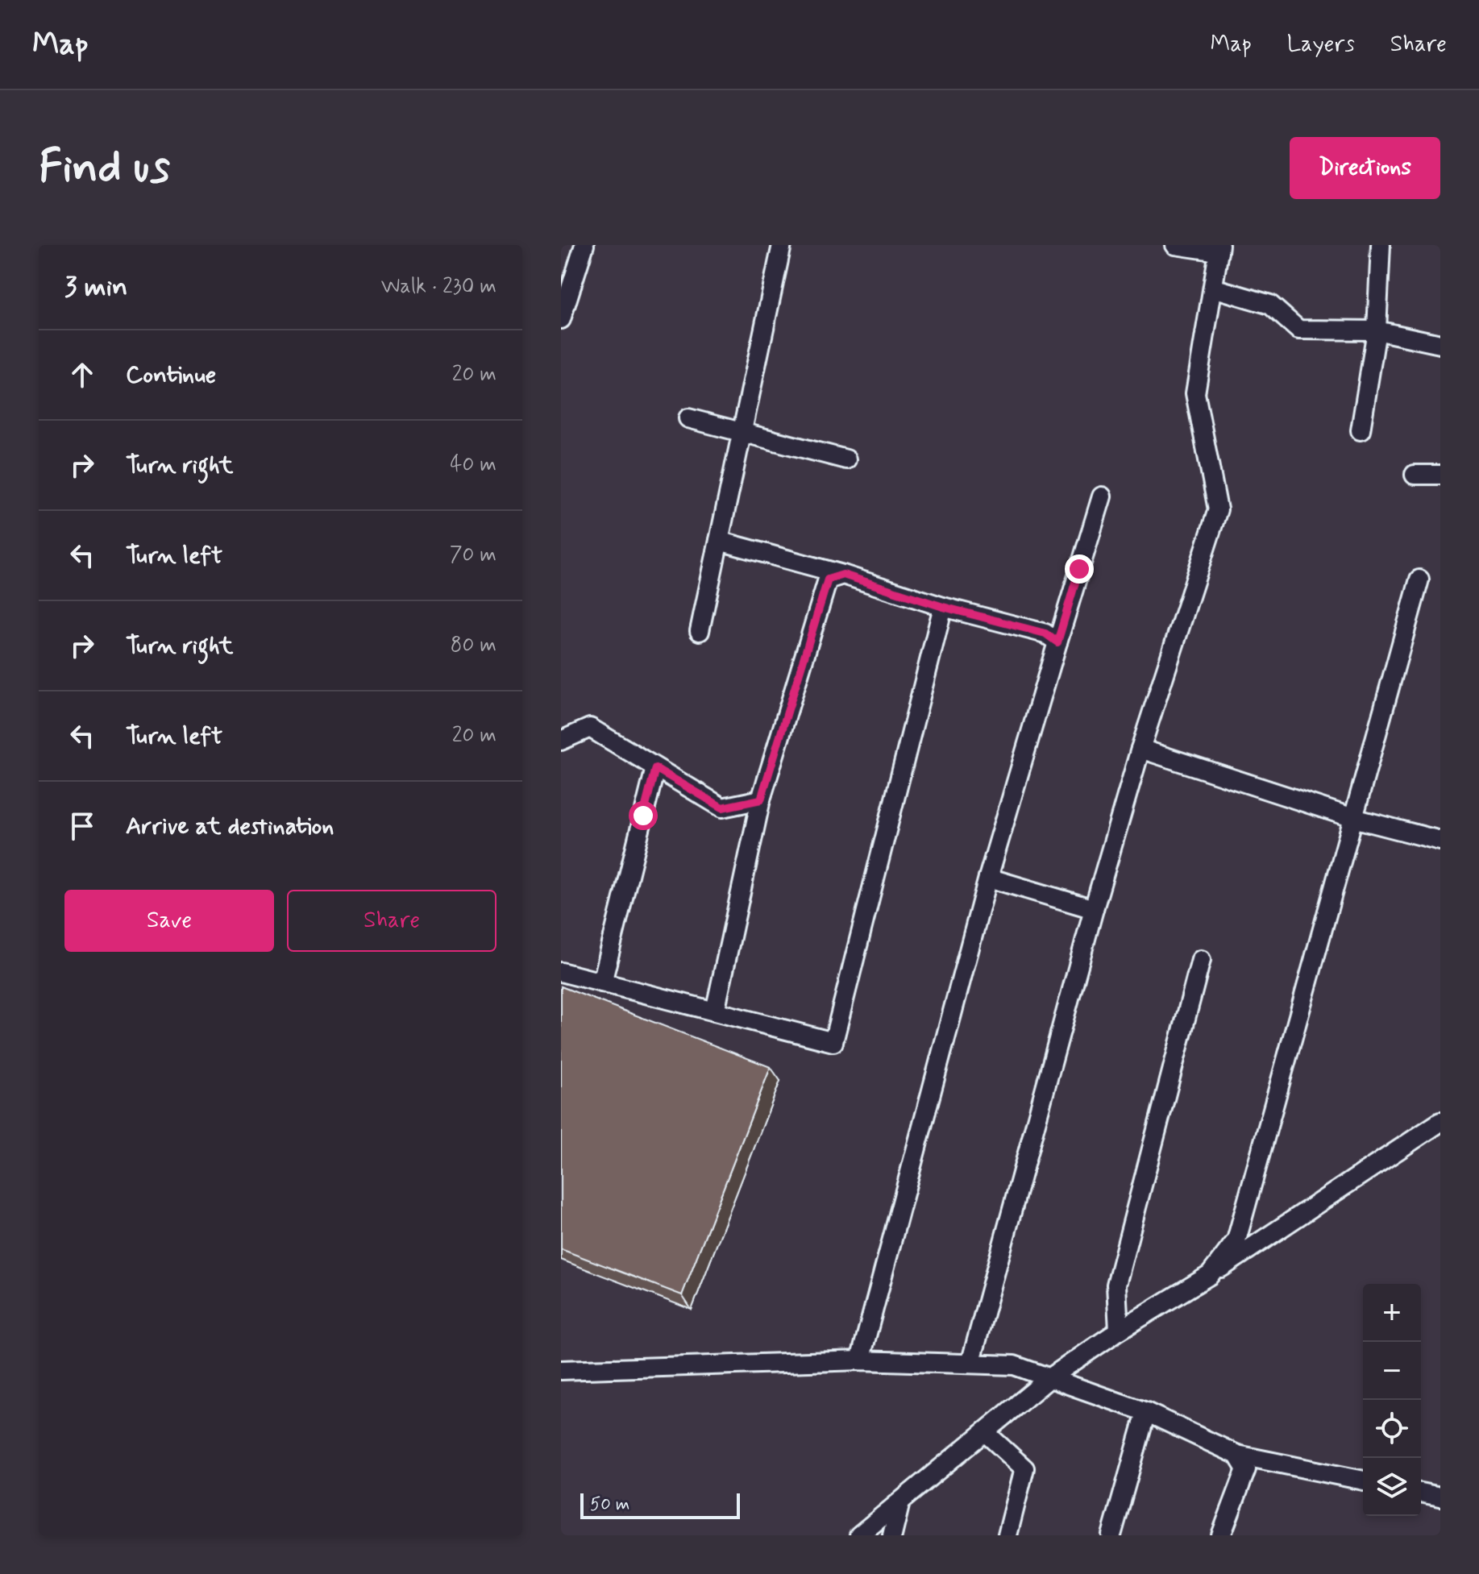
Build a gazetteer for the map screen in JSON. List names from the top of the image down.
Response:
{
  "scale_bar": "50 m",
  "page": {
    "header": "Map",
    "nav": ["Map", "Layers", "Share"],
    "buttons": [
      "Directions",
      ["Save", "Share"]
    ],
    "title": "Find us",
    "heading": ["3 min", "Walk · 230 m"],
    "list": [
      ["Continue", "20 m"],
      ["Turn right", "40 m"],
      ["Turn left", "70 m"],
      ["Turn right", "80 m"],
      ["Turn left", "20 m"],
      "Arrive at destination"
    ],
    "map_buttons": ["+", "−"],
    "scale": "50 m"
  }
}
